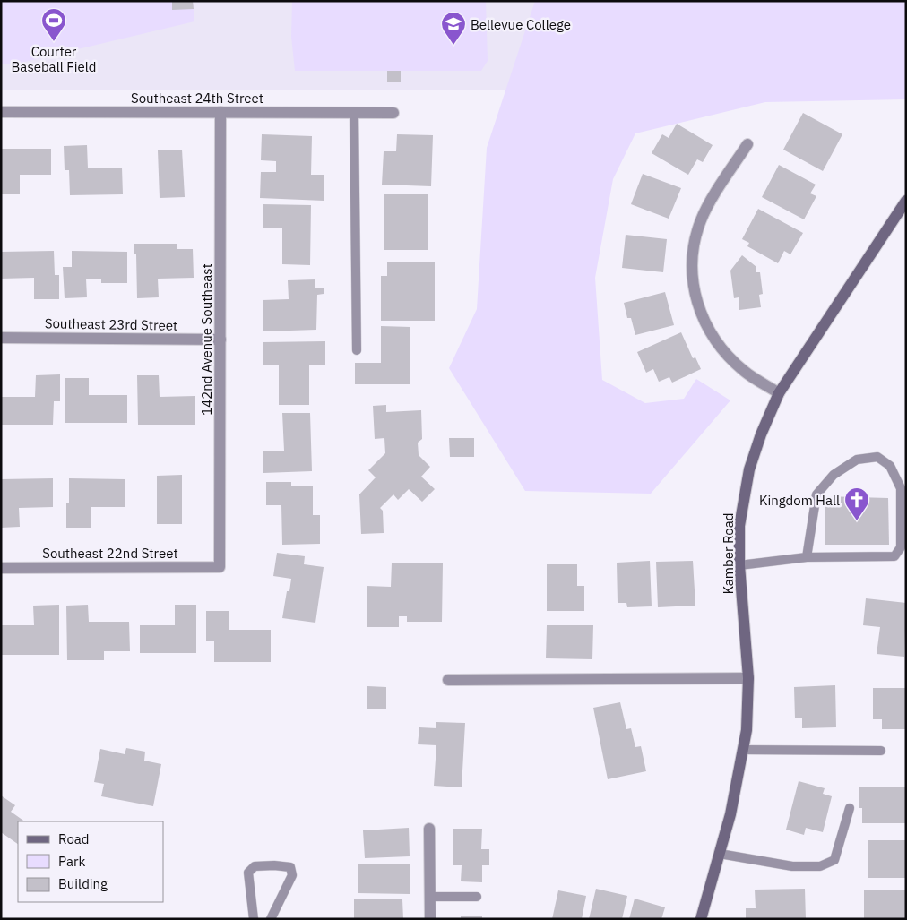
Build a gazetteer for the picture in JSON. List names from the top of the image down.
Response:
{
  "streets": {
    "street": [
      "Southeast 24th Street",
      "Southeast 23rd Street",
      "142nd Avenue Southeast",
      "Southeast 22nd Street",
      "Kamber Road"
    ]
  },
  "crossings": [
    ["Southeast 24th Street", "142nd Avenue Southeast"],
    ["Southeast 23rd Street", "142nd Avenue Southeast"],
    ["142nd Avenue Southeast", "Southeast 22nd Street"]
  ],
  "places": {
    "sports": ["Courter Baseball Field"],
    "school or university": ["Bellevue College"],
    "church": ["Kingdom Hall"]
  },
  "legend": ["Road", "Park", "Building"]
}
